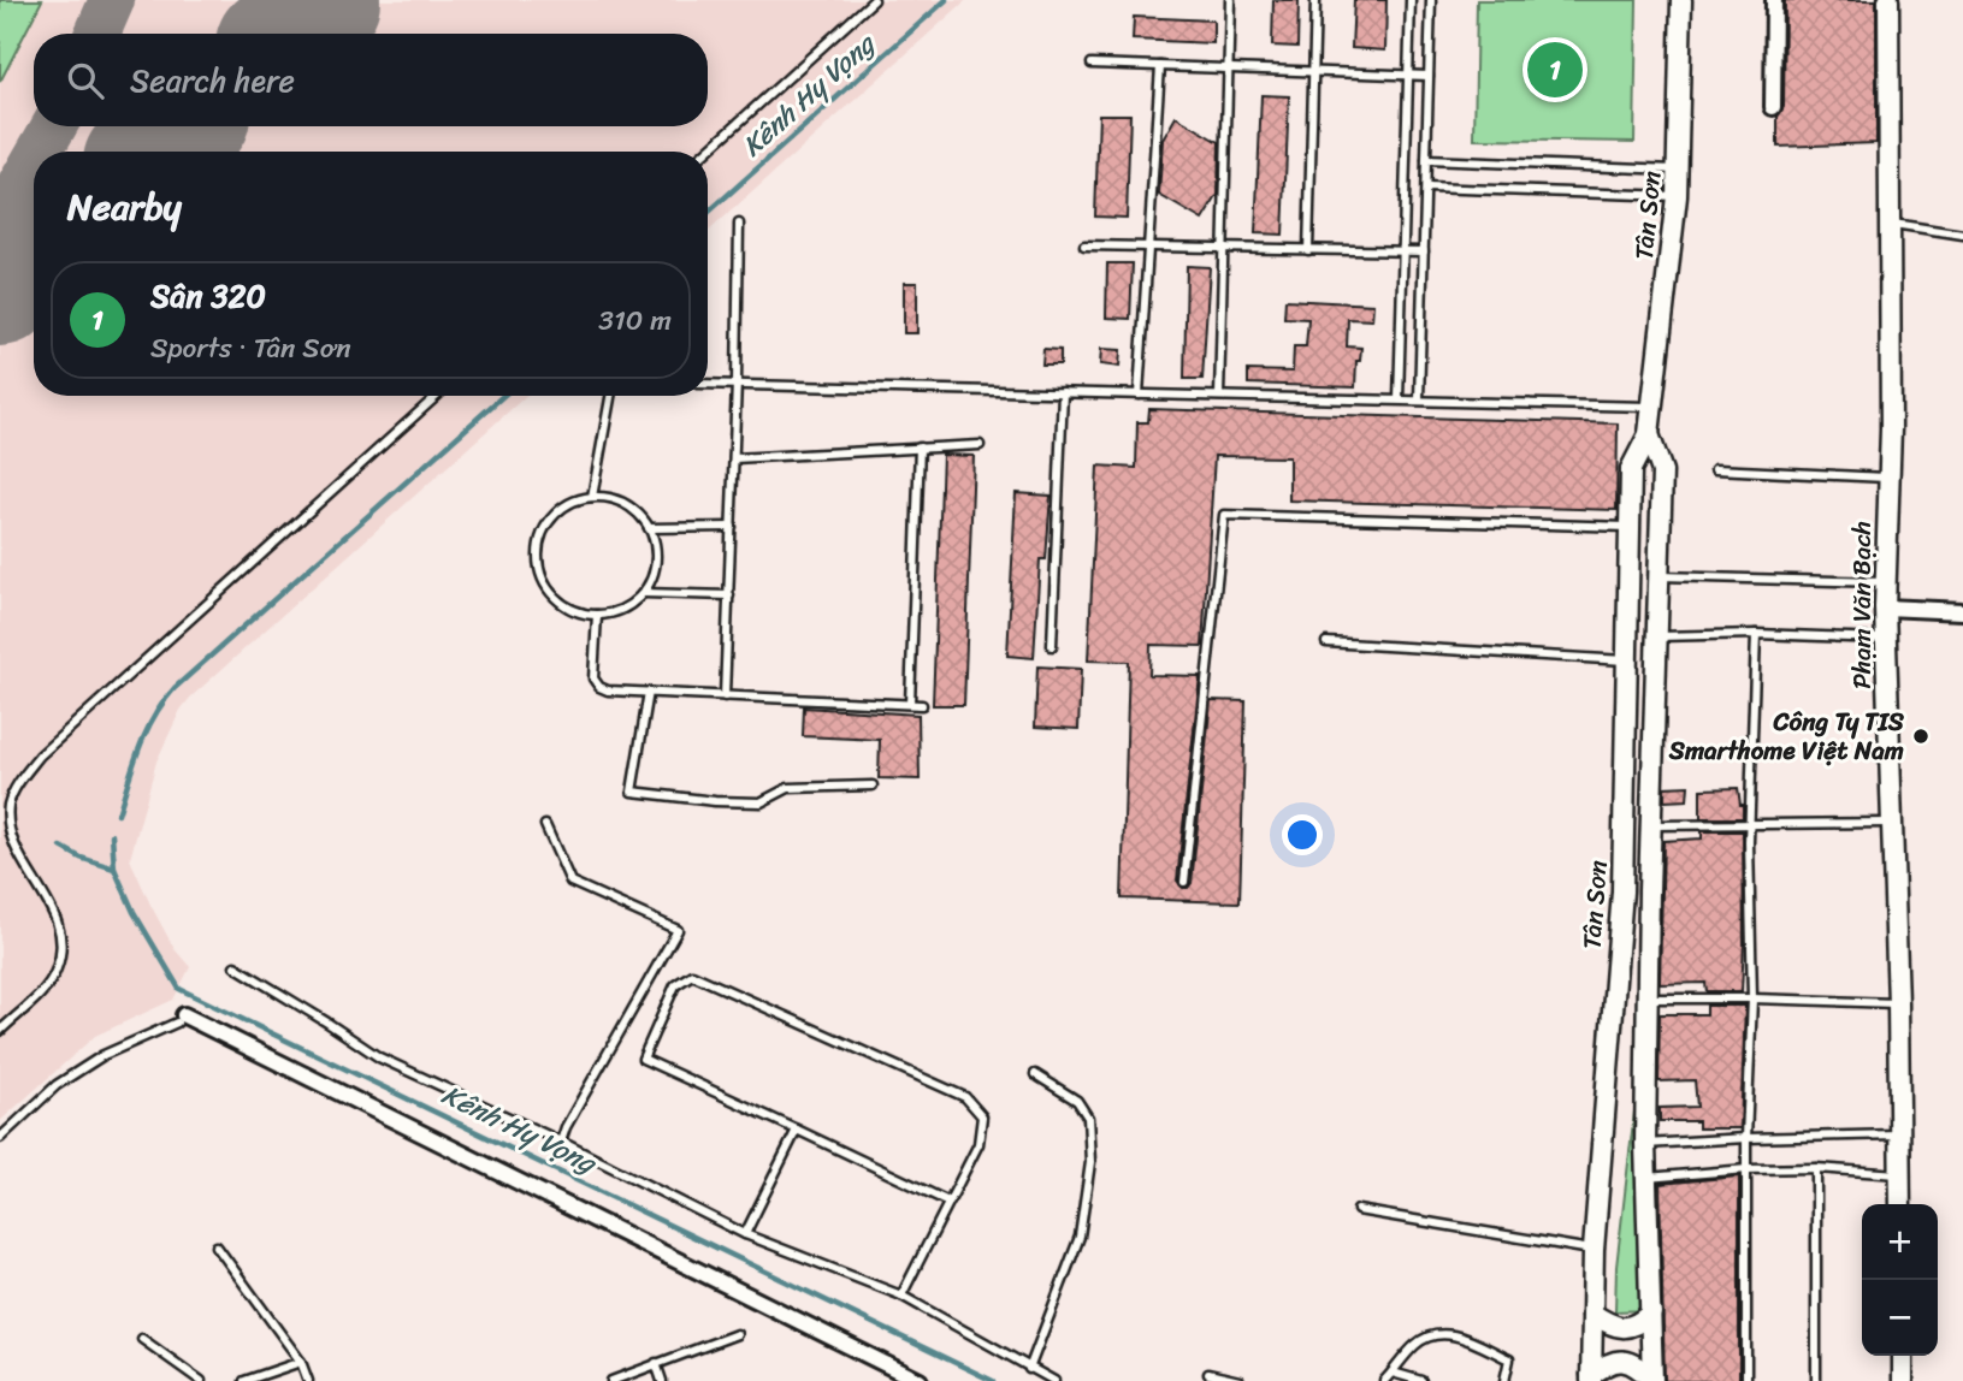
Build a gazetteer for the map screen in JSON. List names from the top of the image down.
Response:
{
  "streets": {
    "street": ["Tân Sơn", "Phạm Văn Bạch"]
  },
  "water": ["Kênh Hy Vọng"],
  "places": ["Công Ty TIS Smarthome Việt Nam"],
  "page": {
    "search": "Search here",
    "pins": "1",
    "heading": "Nearby",
    "list": [
      {
        "mark": "1",
        "name": "Sân 320",
        "note": "Sports · Tân Sơn",
        "value": "310 m"
      }
    ],
    "map_buttons": ["+", "−"]
  }
}
